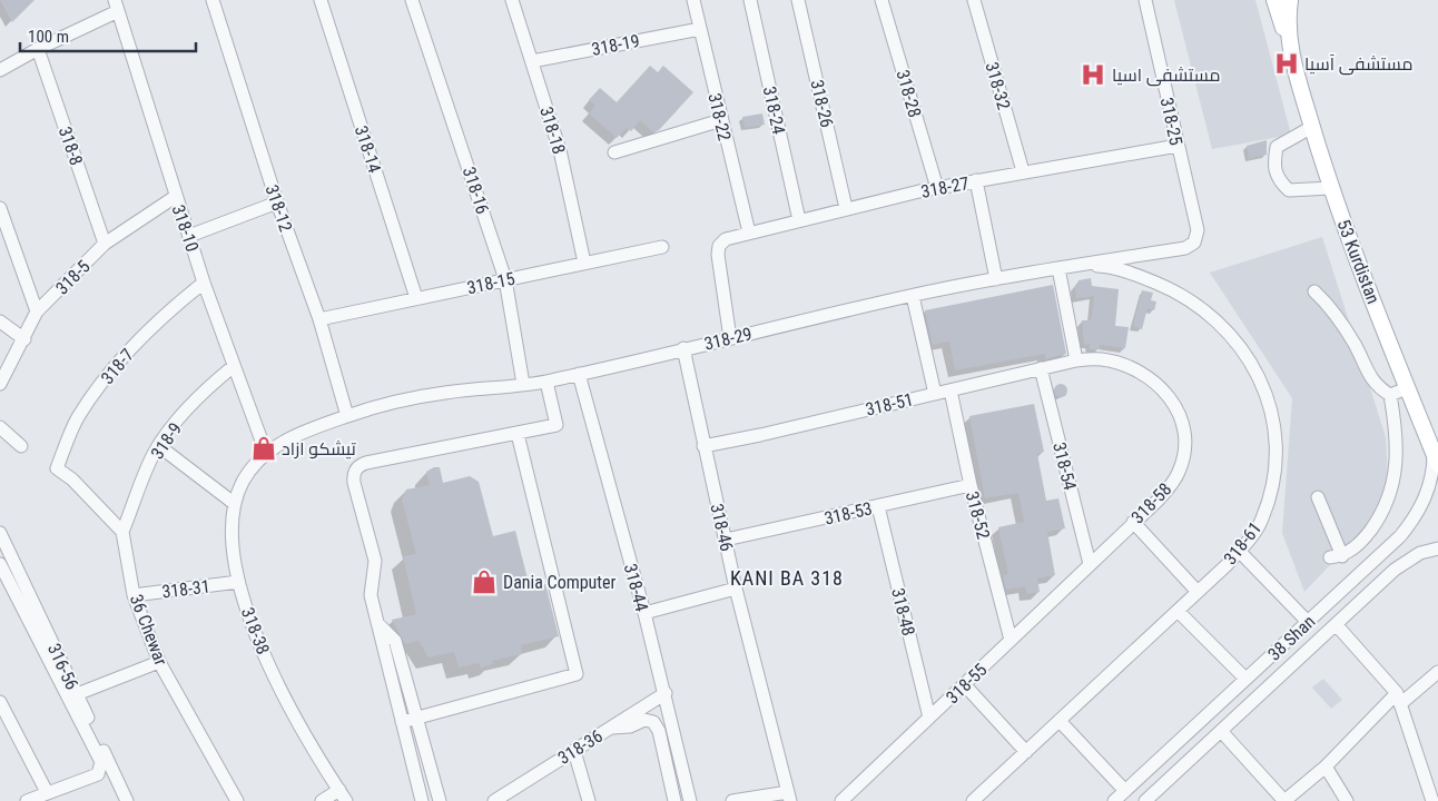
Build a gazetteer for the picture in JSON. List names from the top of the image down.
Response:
{
  "streets": {
    "main road": ["53 Kurdistan"],
    "street": [
      "318-19",
      "318-32",
      "318-28",
      "318-26",
      "318-24",
      "318-22",
      "318-25",
      "318-18",
      "318-8",
      "318-14",
      "318-27",
      "318-16",
      "318-12",
      "318-10",
      "318-5",
      "318-15",
      "318-29",
      "318-7",
      "318-51",
      "318-9",
      "318-54",
      "318-58",
      "318-53",
      "318-52",
      "318-46",
      "318-61",
      "318-44",
      "318-31",
      "318-48",
      "36 Chewar",
      "318-38",
      "38 Shan",
      "316-56",
      "318-55",
      "318-36"
    ]
  },
  "crossings": [
    ["318-19", "318-22"],
    ["318-19", "318-18"],
    ["318-32", "318-27"],
    ["318-28", "318-27"],
    ["318-26", "318-27"],
    ["318-24", "318-27"],
    ["318-22", "318-27"],
    ["318-25", "318-27"],
    ["318-25", "318-29"],
    ["318-18", "318-15"],
    ["318-8", "318-5"],
    ["318-14", "318-15"],
    ["318-27", "318-29"],
    ["318-16", "318-15"],
    ["318-16", "318-29"],
    ["318-12", "318-15"],
    ["318-12", "318-29"],
    ["318-10", "318-5"],
    ["318-10", "318-29"],
    ["318-10", "318-7"],
    ["318-10", "318-9"],
    ["318-10", "318-38"],
    ["53 Kurdistan", "38 Shan"],
    ["318-29", "318-46"],
    ["318-29", "318-61"],
    ["318-29", "318-44"],
    ["318-29", "318-38"],
    ["318-7", "318-9"],
    ["318-7", "36 Chewar"],
    ["318-51", "318-54"],
    ["318-51", "318-58"],
    ["318-51", "318-52"],
    ["318-51", "318-46"],
    ["318-9", "36 Chewar"],
    ["318-54", "318-58"],
    ["318-54", "318-55"],
    ["318-58", "318-55"],
    ["318-53", "318-52"],
    ["318-53", "318-46"],
    ["318-53", "318-48"],
    ["318-52", "318-55"],
    ["318-44", "318-36"],
    ["318-31", "36 Chewar"],
    ["318-31", "318-38"],
    ["318-48", "318-55"]
  ],
  "districts": ["KANI BA 318"],
  "places": {
    "hospital": ["مستشفى آسيا", "مستشفى اسيا"],
    "shop": ["تيشكو ازاد", "Dania Computer"]
  },
  "scale_bar": "100 m"
}
